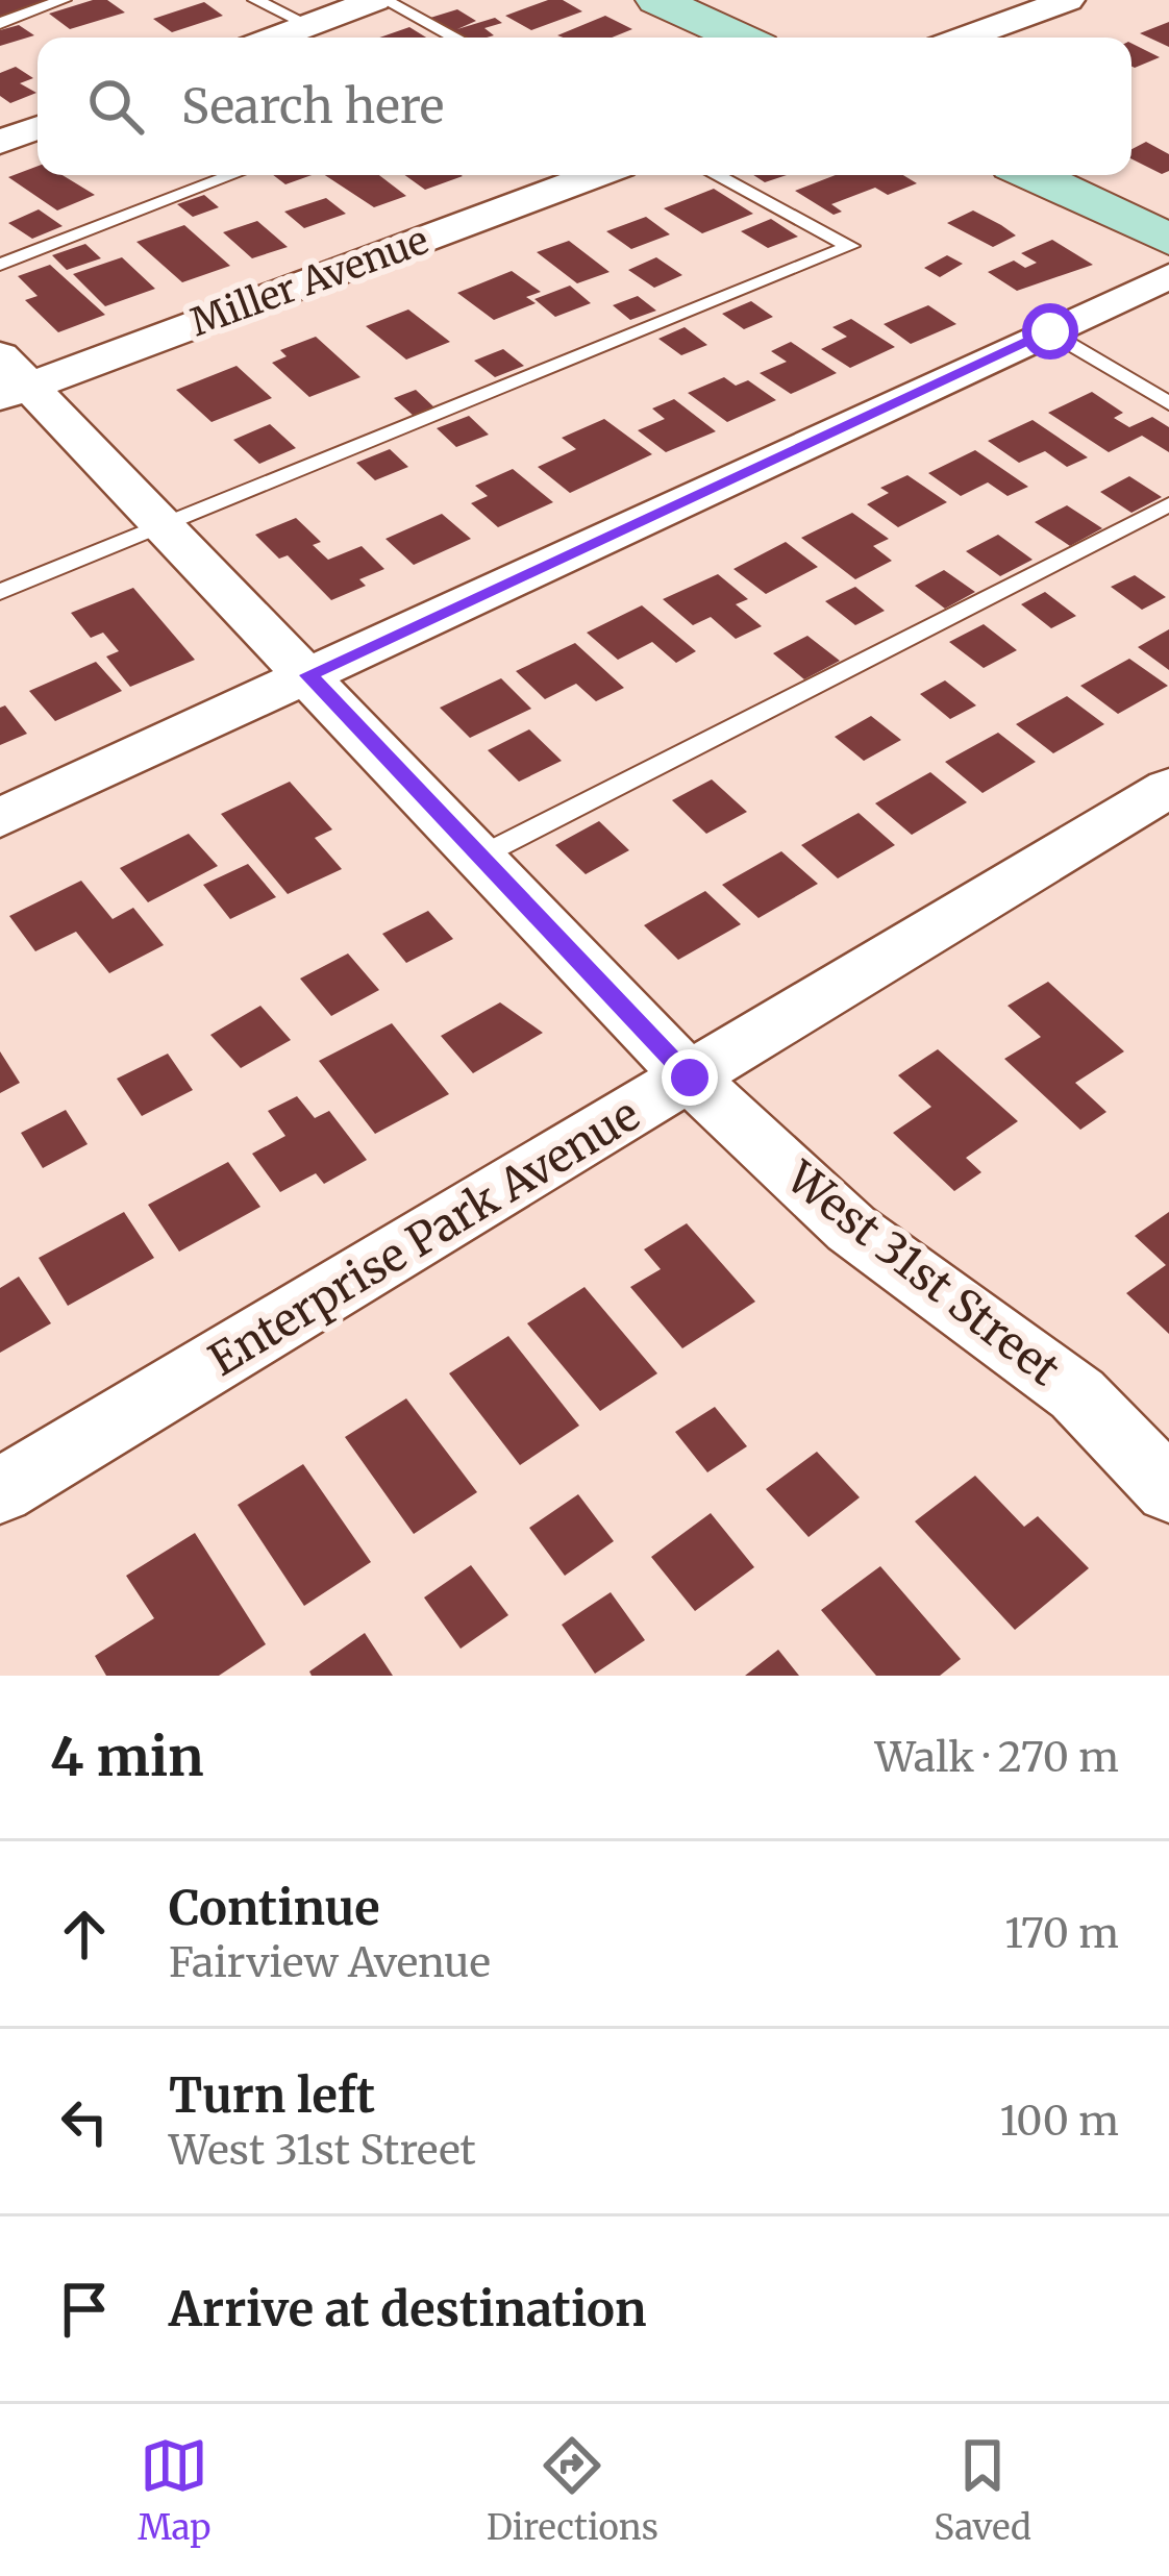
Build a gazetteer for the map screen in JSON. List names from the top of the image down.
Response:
{
  "streets": {
    "street": ["Miller Avenue", "Enterprise Park Avenue", "West 31st Street"]
  },
  "crossings": [
    ["Miller Avenue", "West 31st Street"],
    ["Enterprise Park Avenue", "West 31st Street"]
  ],
  "page": {
    "search": "Search here",
    "heading": ["4 min", "Walk · 270 m"],
    "list": [
      ["Continue", "Fairview Avenue", "170 m"],
      ["Turn left", "West 31st Street", "100 m"],
      "Arrive at destination"
    ],
    "nav": ["Map", "Directions", "Saved"]
  }
}
